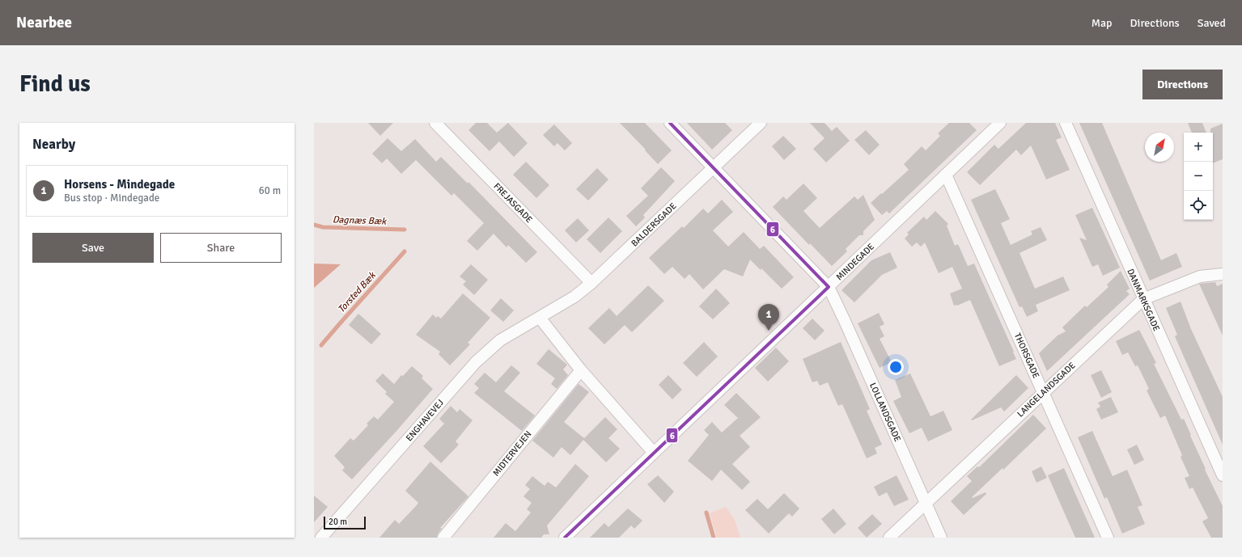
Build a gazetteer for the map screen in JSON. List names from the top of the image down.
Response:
{
  "streets": {
    "street": [
      "FREJASGADE",
      "BALDERSGADE",
      "MINDEGADE",
      "DANMARKSGADE",
      "THORSGADE",
      "LANGELANDSGADE",
      "LOLLANDSGADE",
      "ENGHAVEVEJ",
      "MIDTERVEJEN"
    ]
  },
  "crossings": [
    ["FREJASGADE", "BALDERSGADE"],
    ["BALDERSGADE", "LOLLANDSGADE"],
    ["BALDERSGADE", "ENGHAVEVEJ"],
    ["MINDEGADE", "THORSGADE"],
    ["MINDEGADE", "LOLLANDSGADE"],
    ["DANMARKSGADE", "LANGELANDSGADE"],
    ["THORSGADE", "LANGELANDSGADE"],
    ["LANGELANDSGADE", "LOLLANDSGADE"]
  ],
  "water": ["Dagnæs Bæk", "Torsted Bæk"],
  "lines": ["transit line 6"],
  "scale_bar": "20 m",
  "north": "top right",
  "page": {
    "header": "Nearbee",
    "nav": ["Map", "Directions", "Saved"],
    "buttons": [
      "Directions",
      ["Save", "Share"]
    ],
    "title": "Find us",
    "heading": "Nearby",
    "map_buttons": ["+", "−"],
    "list": [
      {
        "mark": "1",
        "name": "Horsens - Mindegade",
        "note": "Bus stop · Mindegade",
        "value": "60 m"
      }
    ],
    "pins": "1",
    "scale": "20 m"
  }
}
